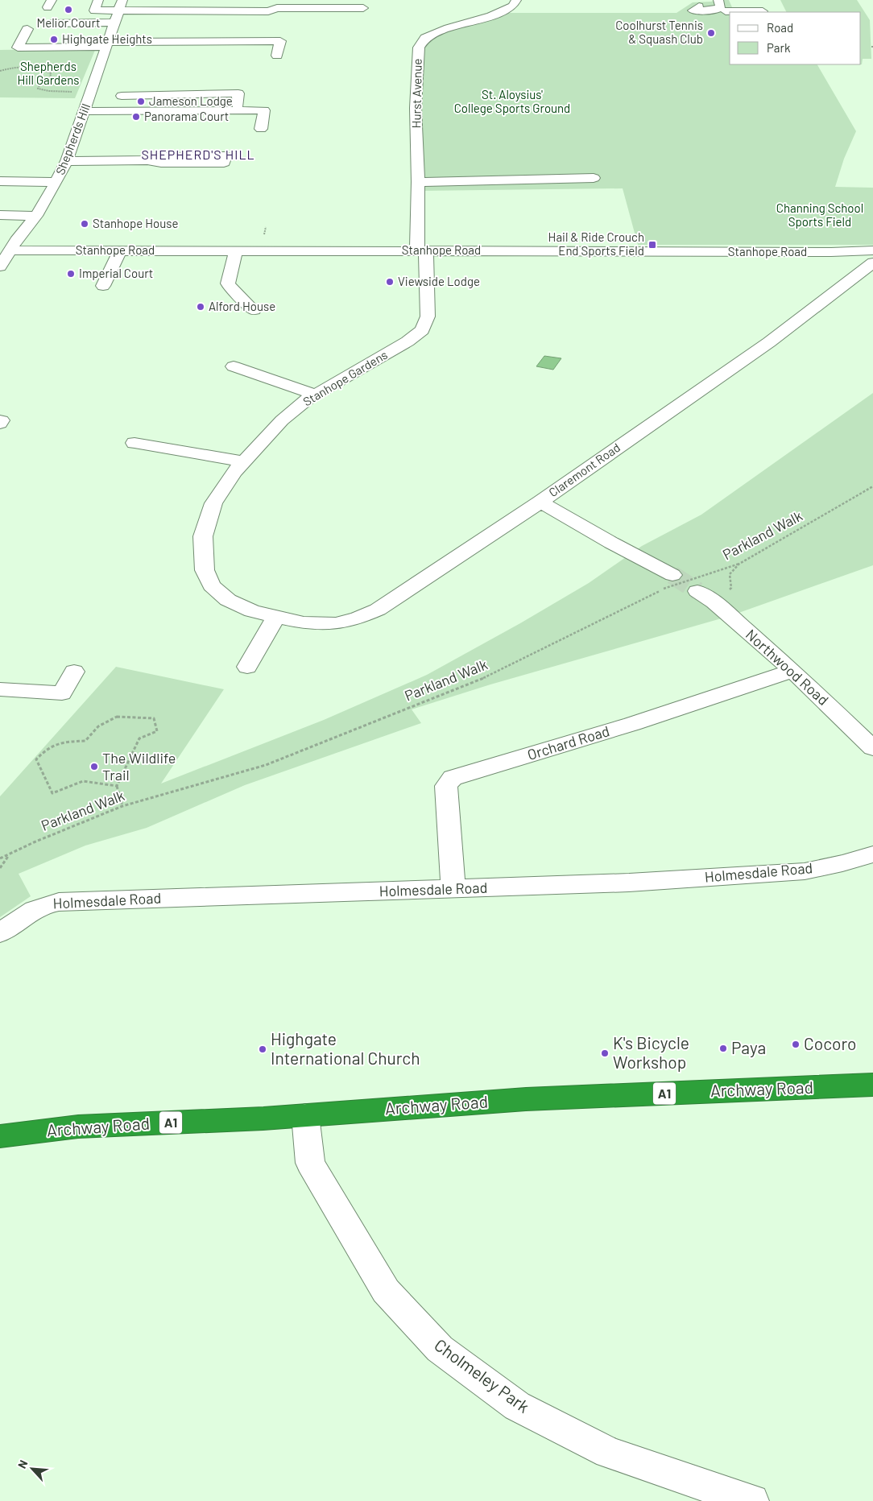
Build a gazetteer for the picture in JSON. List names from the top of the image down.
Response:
{
  "streets": {
    "highway": ["Archway Road", "A1"],
    "street": [
      "Hurst Avenue",
      "Shepherds Hill",
      "Stanhope Road",
      "Stanhope Gardens",
      "Claremont Road",
      "Northwood Road",
      "Orchard Road",
      "Holmesdale Road",
      "Cholmeley Park"
    ],
    "path": ["Parkland Walk"]
  },
  "crossings": [
    ["Hurst Avenue", "Stanhope Road"],
    ["Hurst Avenue", "Stanhope Gardens"],
    ["Shepherds Hill", "Stanhope Road"],
    ["Stanhope Road", "Stanhope Gardens"],
    ["Stanhope Gardens", "Claremont Road"],
    ["Northwood Road", "Orchard Road"],
    ["Orchard Road", "Holmesdale Road"],
    ["Archway Road", "Cholmeley Park"]
  ],
  "districts": ["SHEPHERD'S HILL"],
  "parks": ["Shepherds Hill Gardens", "St. Aloysius' College Sports Ground", "Channing School Sports Field"],
  "places": {
    "other": [
      "Melior Court",
      "Coolhurst Tennis & Squash Club",
      "Highgate Heights",
      "Jameson Lodge",
      "Panorama Court",
      "Stanhope House",
      "Imperial Court",
      "Viewside Lodge",
      "Alford House",
      "The Wildlife Trail",
      "Cocoro",
      "Paya",
      "Highgate International Church",
      "K's Bicycle Workshop"
    ],
    "transit": ["Hail & Ride Crouch End Sports Field"]
  },
  "legend": ["Road", "Park"],
  "north": "top left"
}
